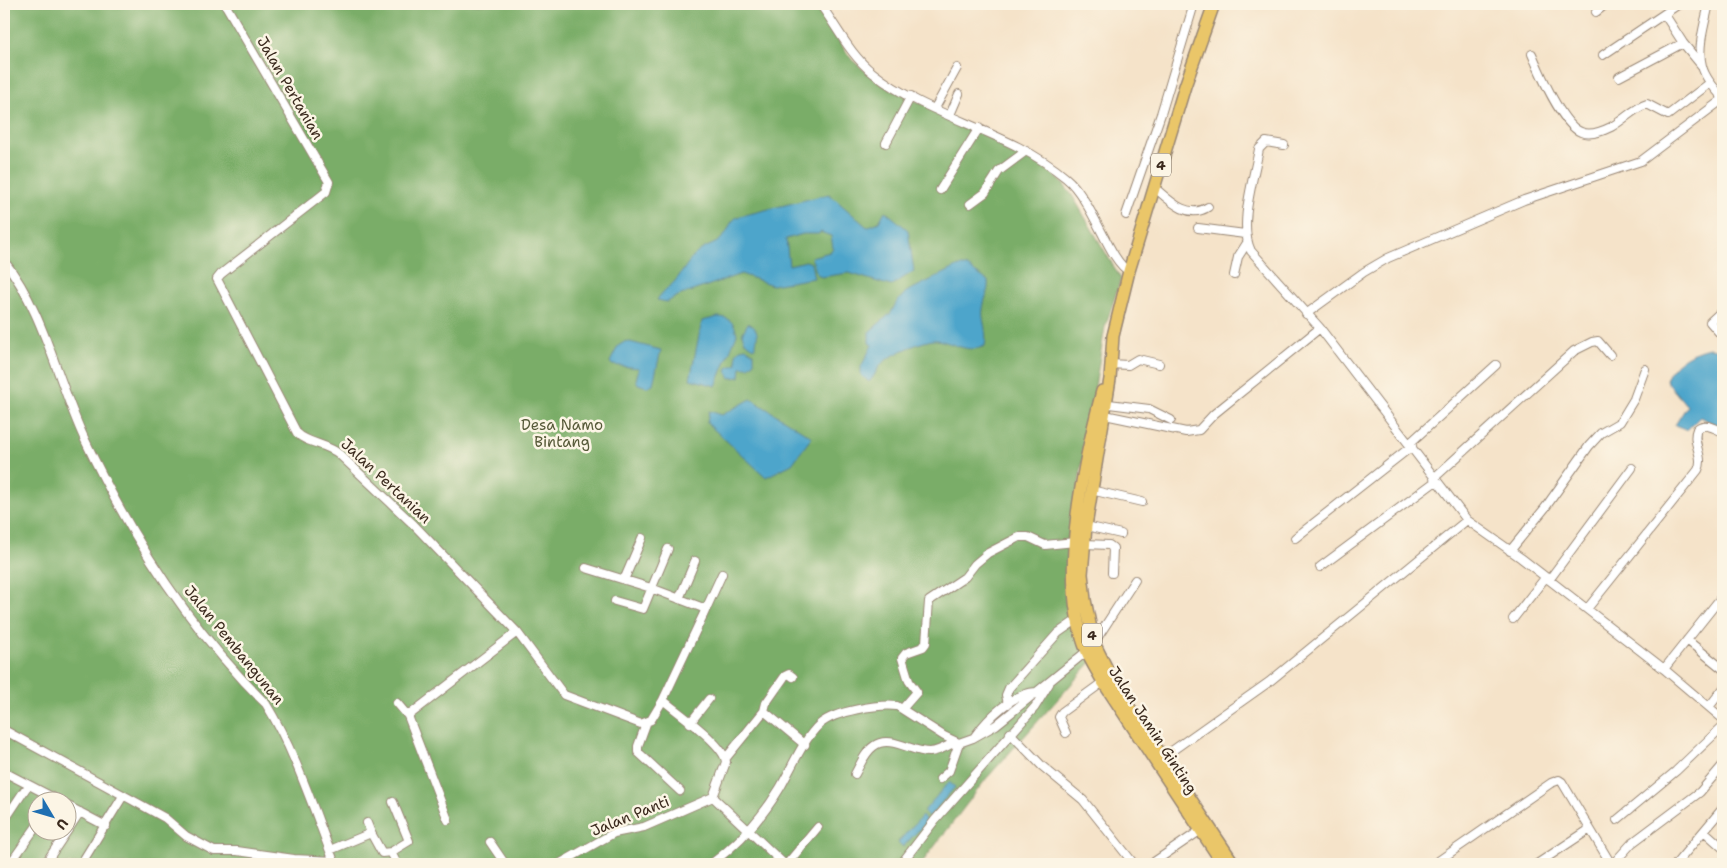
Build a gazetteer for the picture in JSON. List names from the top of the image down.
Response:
{
  "streets": {
    "highway": ["4", "Jalan Jamin Ginting"],
    "street": ["Jalan Pertanian", "Jalan Pembangunan", "Jalan Panti"]
  },
  "parks": ["Desa Namo Bintang"],
  "north": "bottom right"
}
